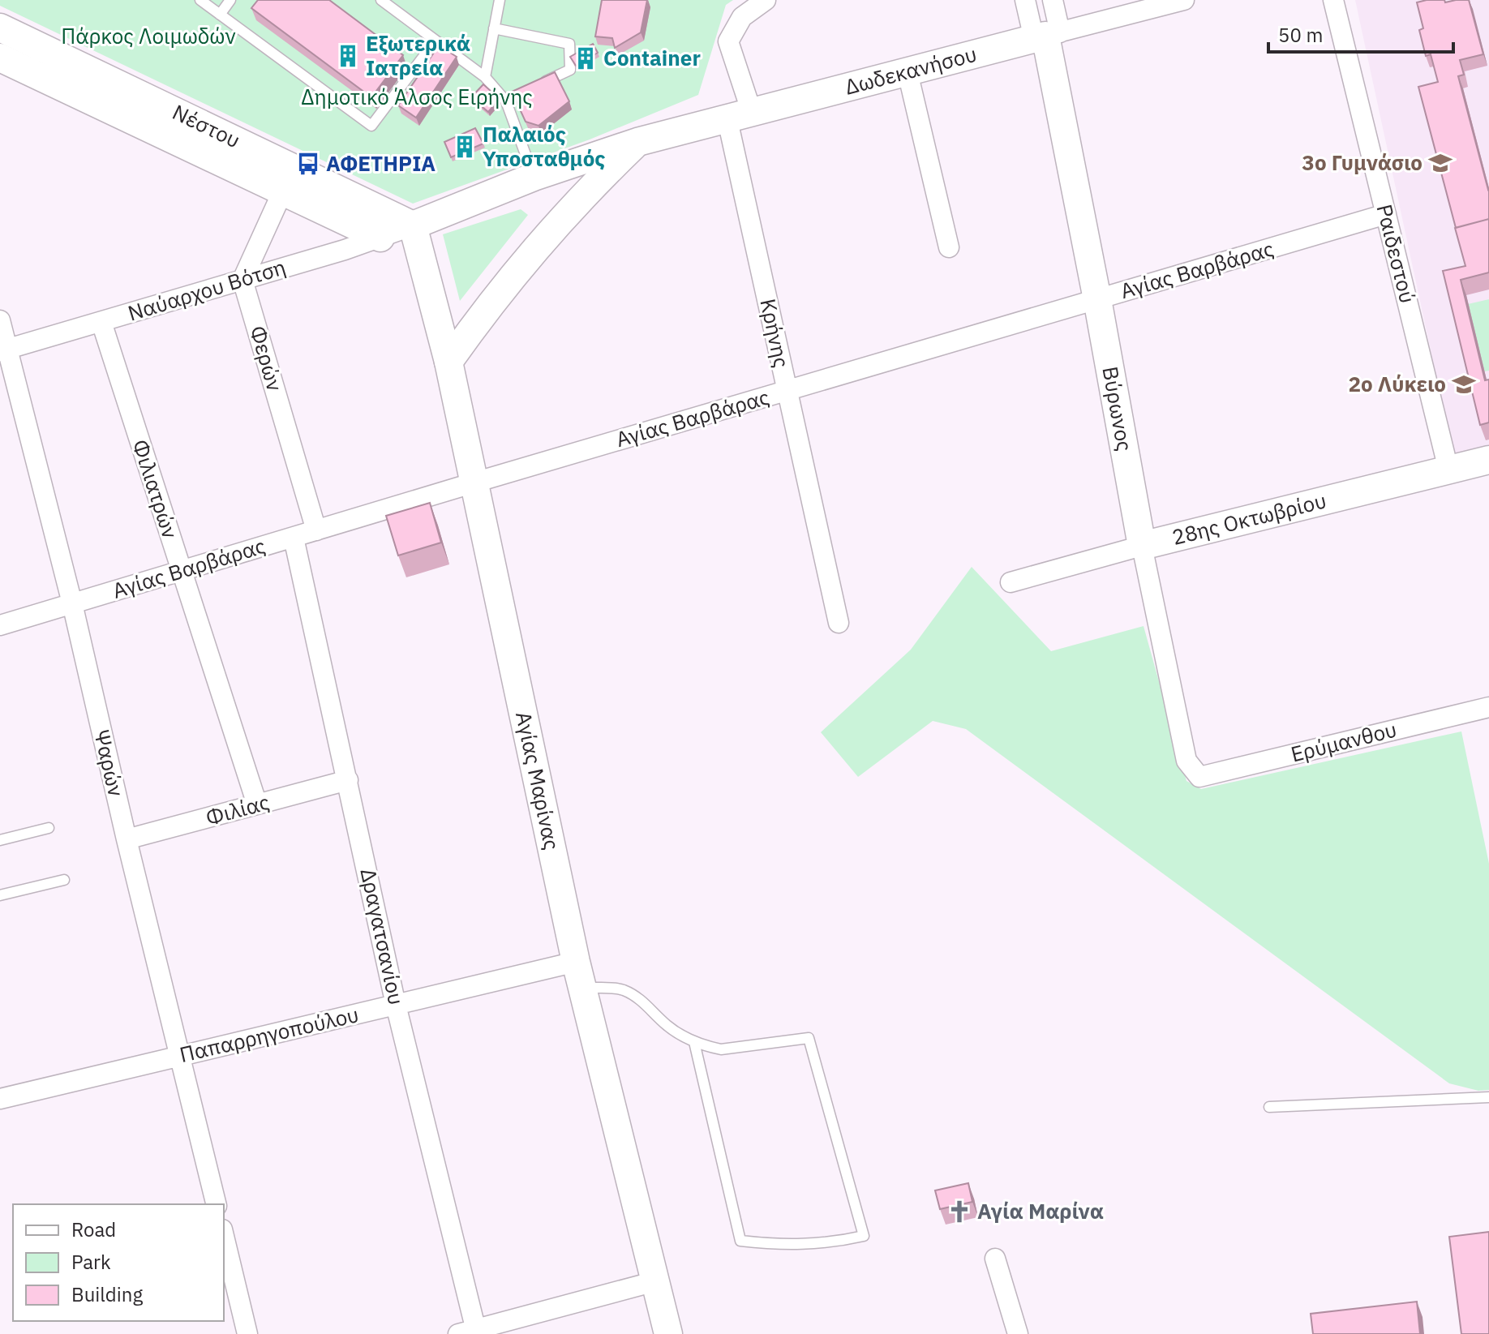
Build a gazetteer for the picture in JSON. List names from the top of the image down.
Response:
{
  "streets": {
    "street": [
      "Δωδεκανήσου",
      "Νέστου",
      "Ραιδεστού",
      "Αγίας Βαρβάρας",
      "Ναύαρχου Βότση",
      "Κρήνης",
      "Φερών",
      "Βύρωνος",
      "Φιλιατρών",
      "28ης Οκτωβρίου",
      "Ερύμανθου",
      "Ψαρών",
      "Αγίας Μαρίνας",
      "Φιλίας",
      "Δραγατσανίου",
      "Παπαρρηγοπούλου"
    ]
  },
  "crossings": [
    ["Δωδεκανήσου", "Νέστου"],
    ["Δωδεκανήσου", "Ναύαρχου Βότση"],
    ["Δωδεκανήσου", "Κρήνης"],
    ["Δωδεκανήσου", "Βύρωνος"],
    ["Δωδεκανήσου", "Αγίας Μαρίνας"],
    ["Νέστου", "Ναύαρχου Βότση"],
    ["Νέστου", "Αγίας Μαρίνας"],
    ["Ραιδεστού", "Αγίας Βαρβάρας"],
    ["Ραιδεστού", "28ης Οκτωβρίου"],
    ["Αγίας Βαρβάρας", "Κρήνης"],
    ["Αγίας Βαρβάρας", "Φερών"],
    ["Αγίας Βαρβάρας", "Βύρωνος"],
    ["Αγίας Βαρβάρας", "Φιλιατρών"],
    ["Αγίας Βαρβάρας", "Ψαρών"],
    ["Αγίας Βαρβάρας", "Αγίας Μαρίνας"],
    ["Αγίας Βαρβάρας", "Δραγατσανίου"],
    ["Ναύαρχου Βότση", "Φερών"],
    ["Ναύαρχου Βότση", "Φιλιατρών"],
    ["Ναύαρχου Βότση", "Ψαρών"],
    ["Ναύαρχου Βότση", "Αγίας Μαρίνας"],
    ["Βύρωνος", "28ης Οκτωβρίου"],
    ["Βύρωνος", "Ερύμανθου"],
    ["Φιλιατρών", "Φιλίας"],
    ["Ψαρών", "Φιλίας"],
    ["Ψαρών", "Παπαρρηγοπούλου"],
    ["Αγίας Μαρίνας", "Παπαρρηγοπούλου"],
    ["Φιλίας", "Δραγατσανίου"],
    ["Δραγατσανίου", "Παπαρρηγοπούλου"]
  ],
  "parks": ["Πάρκος Λοιμωδών", "Δημοτικό Άλσος Ειρήνης"],
  "places": {
    "building": ["Εξωτερικά Ιατρεία", "Container", "Παλαιός Υποσταθμός"],
    "school or university": ["3ο Γυμνάσιο", "2ο Λύκειο"],
    "bus stop": ["ΑΦΕΤΗΡΙΑ"],
    "church": ["Αγία Μαρίνα"]
  },
  "legend": ["Road", "Park", "Building"],
  "scale_bar": "50 m"
}
